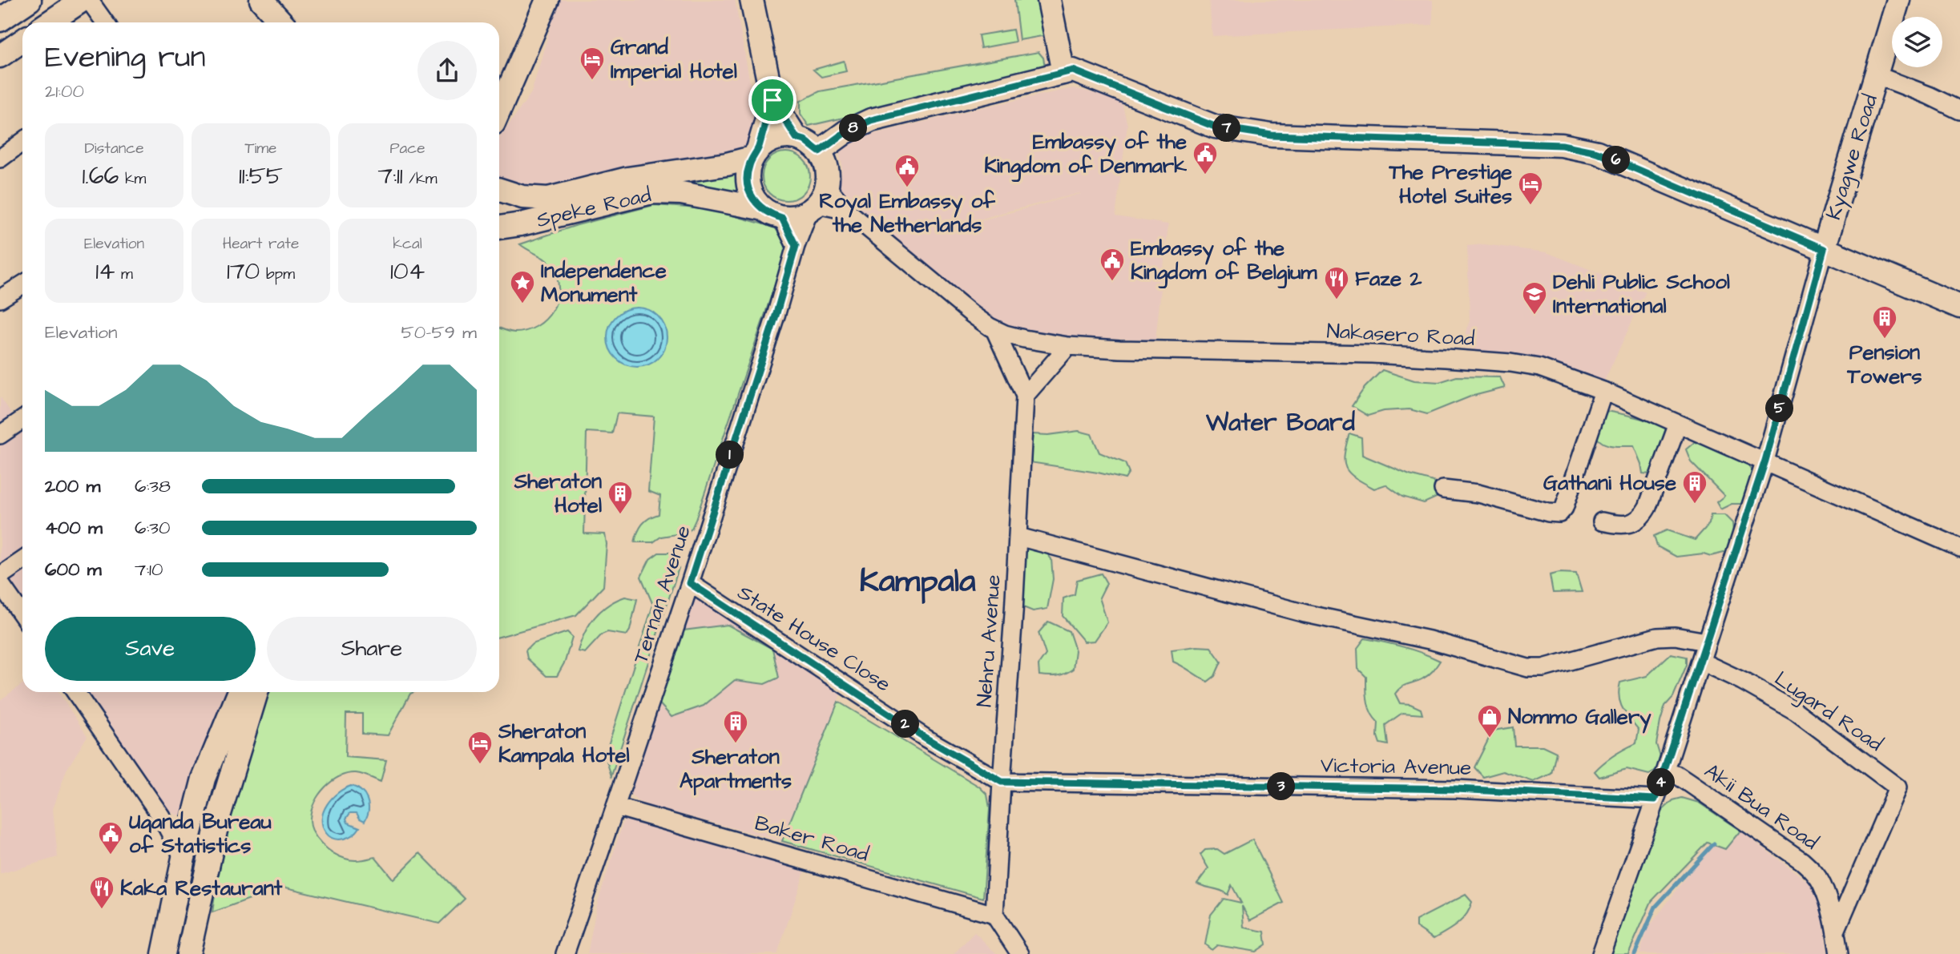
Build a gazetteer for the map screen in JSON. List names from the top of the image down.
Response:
{
  "streets": {
    "main road": ["Kyagwe Road", "Speke Road"],
    "street": [
      "Nakasero Road",
      "Ternan Avenue",
      "State House Close",
      "Nehru Avenue",
      "Lugard Road",
      "Victoria Avenue",
      "Akii Bua Road",
      "Baker Road"
    ]
  },
  "crossings": [
    ["Kyagwe Road", "Nakasero Road"],
    ["Kyagwe Road", "Lugard Road"],
    ["Kyagwe Road", "Victoria Avenue"],
    ["Kyagwe Road", "Akii Bua Road"],
    ["Speke Road", "Nakasero Road"],
    ["Speke Road", "Ternan Avenue"],
    ["Nakasero Road", "Ternan Avenue"],
    ["Nakasero Road", "Nehru Avenue"],
    ["Ternan Avenue", "State House Close"],
    ["Ternan Avenue", "Baker Road"],
    ["State House Close", "Nehru Avenue"],
    ["State House Close", "Victoria Avenue"],
    ["Nehru Avenue", "Victoria Avenue"],
    ["Nehru Avenue", "Baker Road"],
    ["Lugard Road", "Akii Bua Road"]
  ],
  "districts": ["Water Board", "Kampala"],
  "places": {
    "hotel": ["Grand Imperial Hotel", "The Prestige Hotel Suites", "Sheraton Kampala Hotel"],
    "public building": [
      "Embassy of the Kingdom of Denmark",
      "Royal Embassy of the Netherlands",
      "Embassy of the Kingdom of Belgium",
      "Uganda Bureau of Statistics"
    ],
    "restaurant": ["Faze 2", "Kaka Restaurant"],
    "place": ["Independence Monument"],
    "school or university": ["Dehli Public School International"],
    "building": [
      "Pension Towers",
      "Gathani House",
      "Sheraton Hotel",
      "Sheraton Apartments"
    ],
    "shop": ["Nommo Gallery"]
  },
  "page": {
    "heading": ["Evening run", "21:00"],
    "pins": [
      "7",
      "8",
      "6",
      "5",
      "1",
      "2",
      "4",
      "3"
    ],
    "stats": [
      ["Distance", "1.66 km"],
      ["Time", "11:55"],
      ["Pace", "7:11 /km"],
      ["Elevation", "14 m"],
      ["Heart rate", "170 bpm"],
      ["kcal", "104"]
    ],
    "chart": ["Elevation", "50–59 m"],
    "list": [
      {
        "name": "200 m",
        "note": "6:38"
      },
      {
        "name": "400 m",
        "note": "6:30"
      },
      {
        "name": "600 m",
        "note": "7:10"
      }
    ],
    "buttons": ["Save", "Share"]
  }
}
